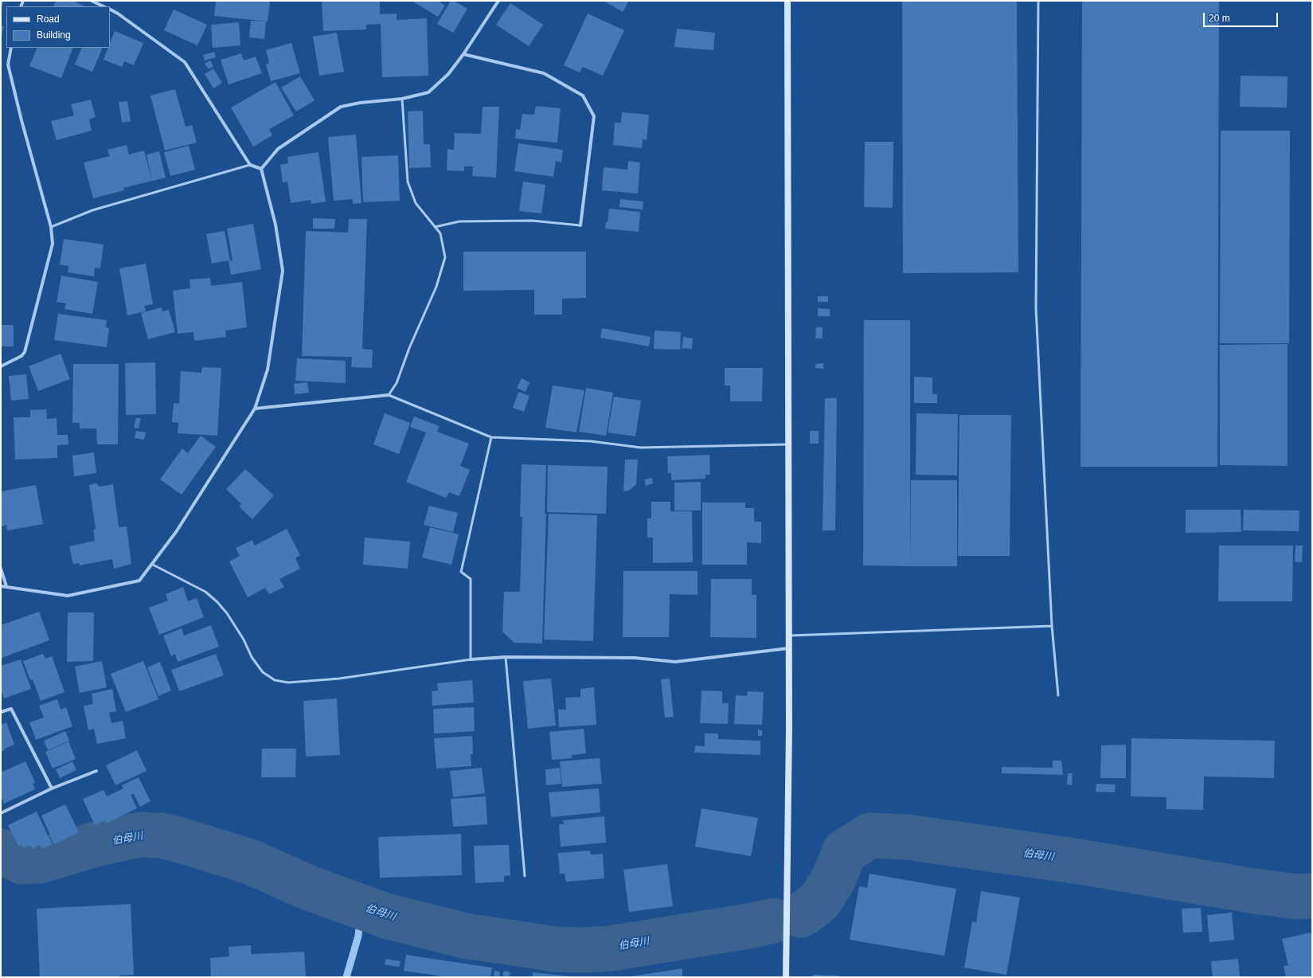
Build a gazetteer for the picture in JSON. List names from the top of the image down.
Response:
{
  "water": ["伯母川"],
  "legend": ["Road", "Building"],
  "scale_bar": "20 m"
}
